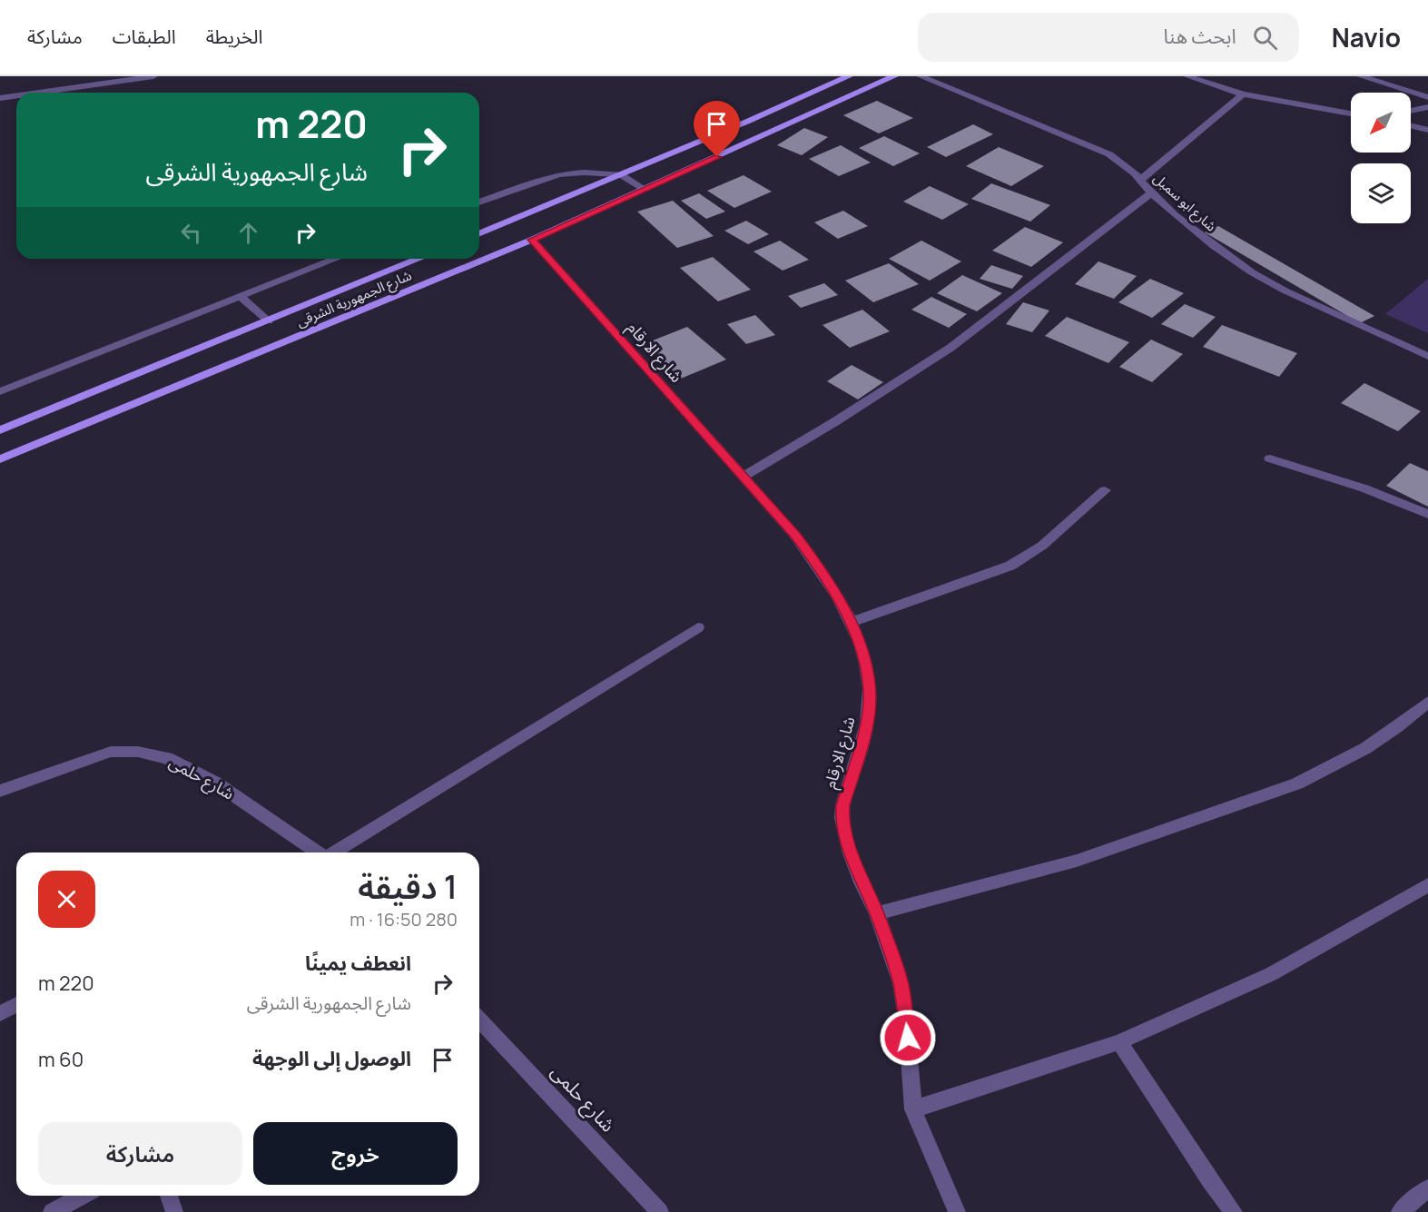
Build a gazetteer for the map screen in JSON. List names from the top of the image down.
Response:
{
  "streets": {
    "main road": ["شارع الجمهورية الشرقى"],
    "street": ["شارع ابو سمبل", "شارع الارقام", "شارع حلمى"]
  },
  "crossings": [
    ["شارع الجمهورية الشرقى", "شارع الارقام"]
  ],
  "north": "bottom left",
  "page": {
    "header": "Navio",
    "search": "ابحث هنا",
    "nav": ["الخريطة", "الطبقات", "مشاركة"],
    "turn": ["220 m", "شارع الجمهورية الشرقى"],
    "heading": ["1 دقيقة", "280 m · 16:50"],
    "list": [
      {
        "name": "انعطف يمينًا",
        "note": "شارع الجمهورية الشرقى",
        "value": "220 m"
      },
      {
        "name": "الوصول إلى الوجهة",
        "value": "60 m"
      }
    ],
    "buttons": ["خروج", "مشاركة"]
  }
}
